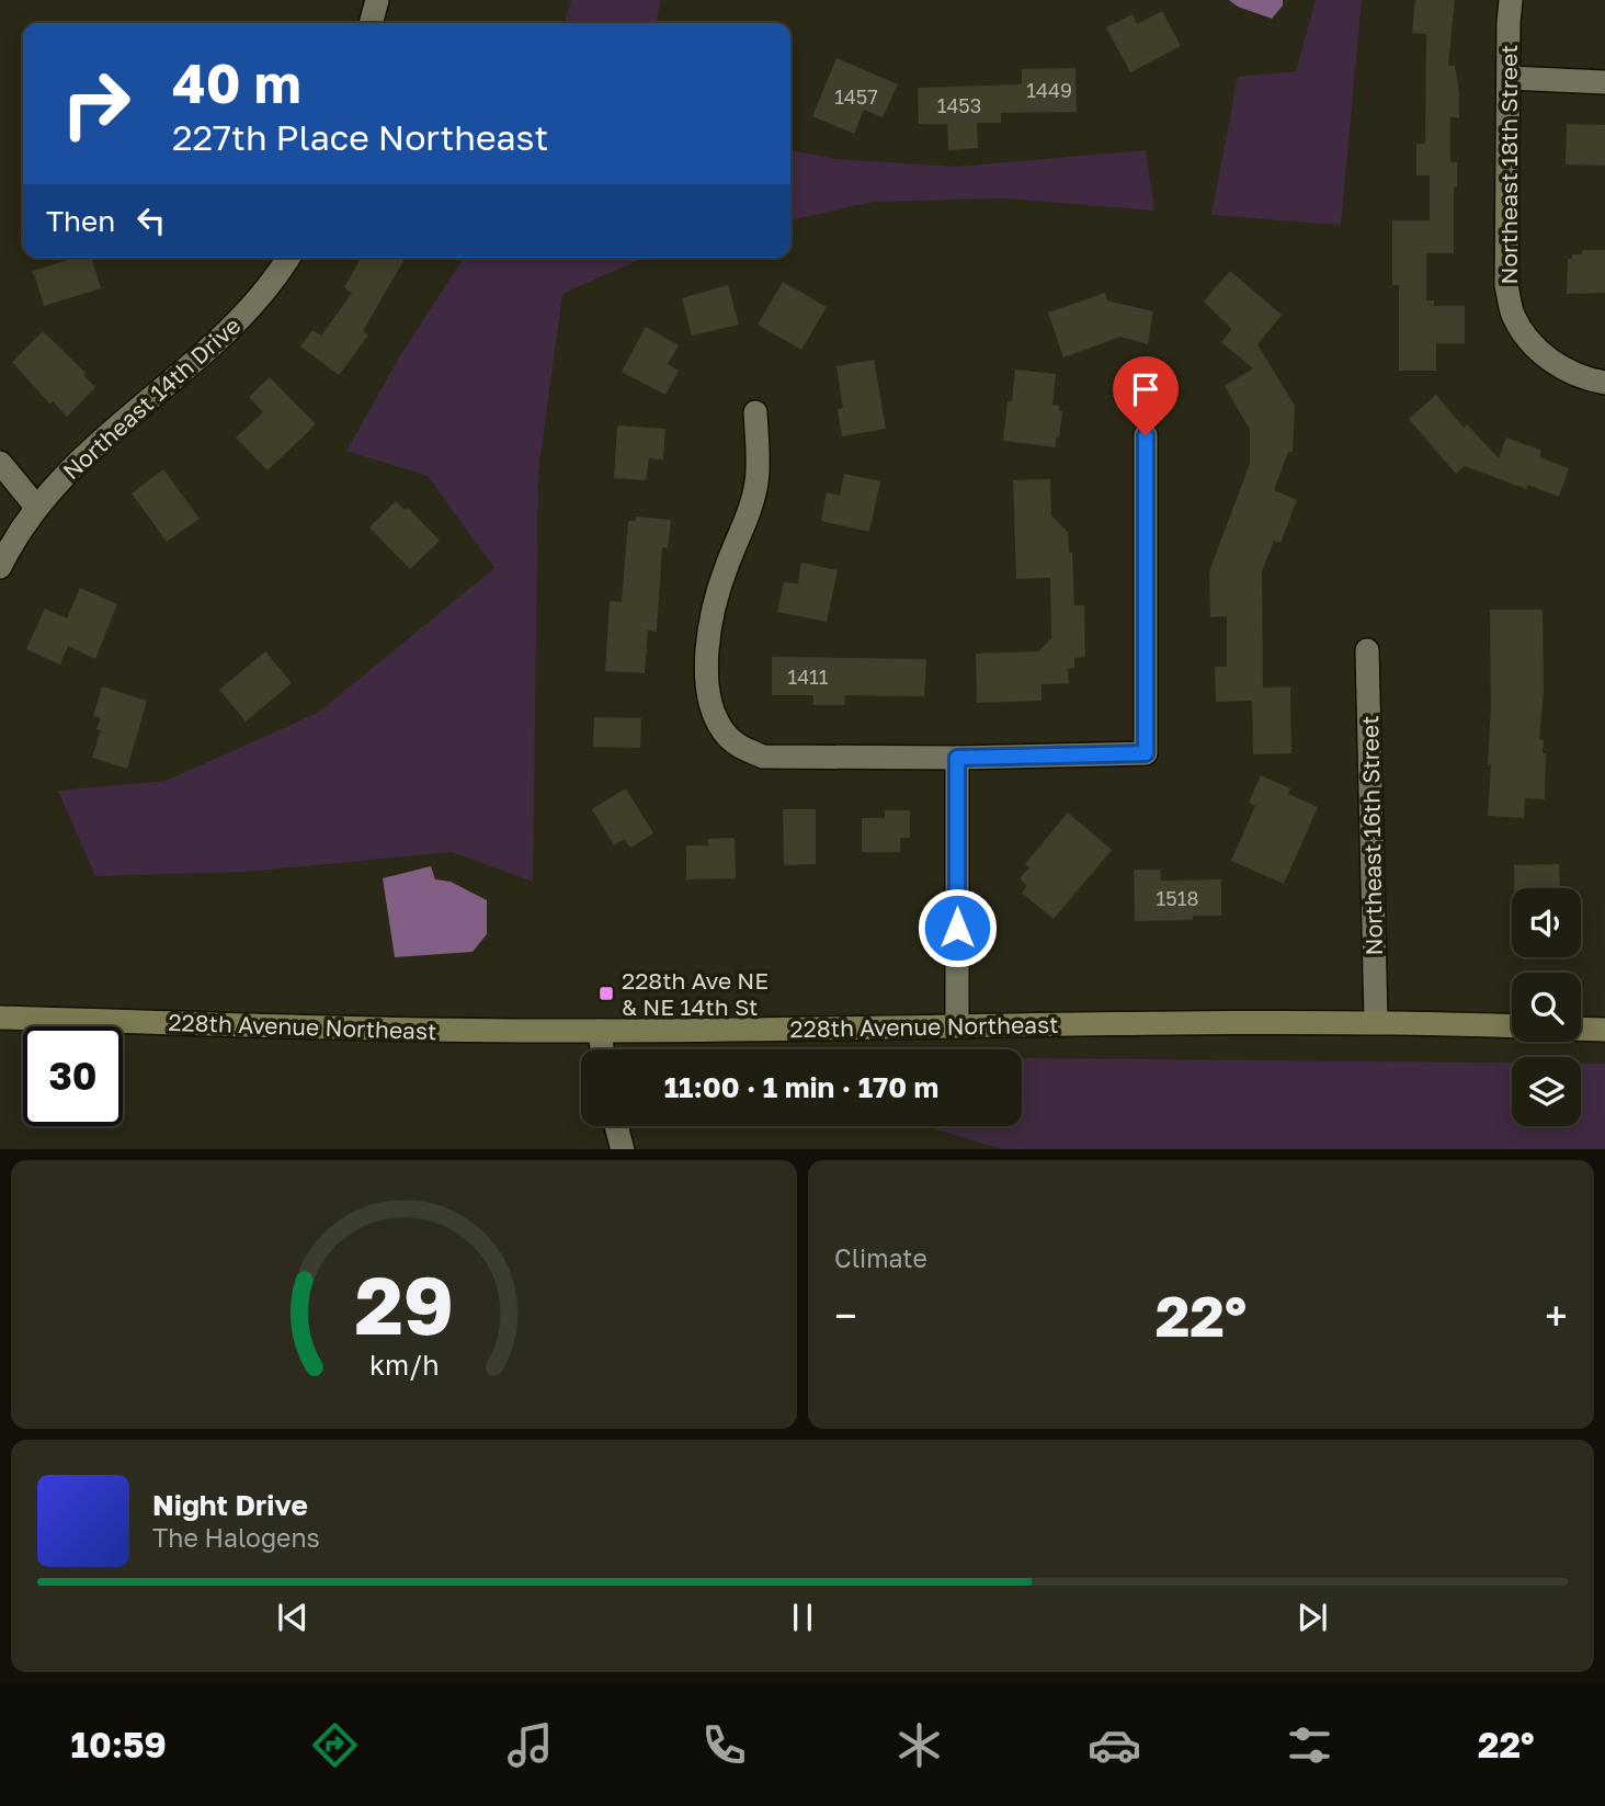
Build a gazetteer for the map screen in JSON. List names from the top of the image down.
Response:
{
  "streets": {
    "main road": ["228th Avenue Northeast"],
    "street": ["Northeast 18th Street", "Northeast 14th Drive", "Northeast 16th Street"]
  },
  "crossings": [
    ["Northeast 16th Street", "228th Avenue Northeast"]
  ],
  "places": {
    "transit": ["228th Ave NE & NE 14th St"]
  },
  "house_numbers": [
    "1449",
    "1457",
    "1453",
    "1411",
    "1518"
  ],
  "page": {
    "turn": ["40 m", "227th Place Northeast"],
    "then": "Then",
    "limit": "30",
    "trip": "11:00 · 1 min · 170 m",
    "tile": "Climate",
    "heat": ["−", "22°", "+"],
    "song": ["Night Drive", "The Halogens"],
    "tabs": ["10:59", "22°"],
    "gauge": ["29", "km/h"]
  }
}
